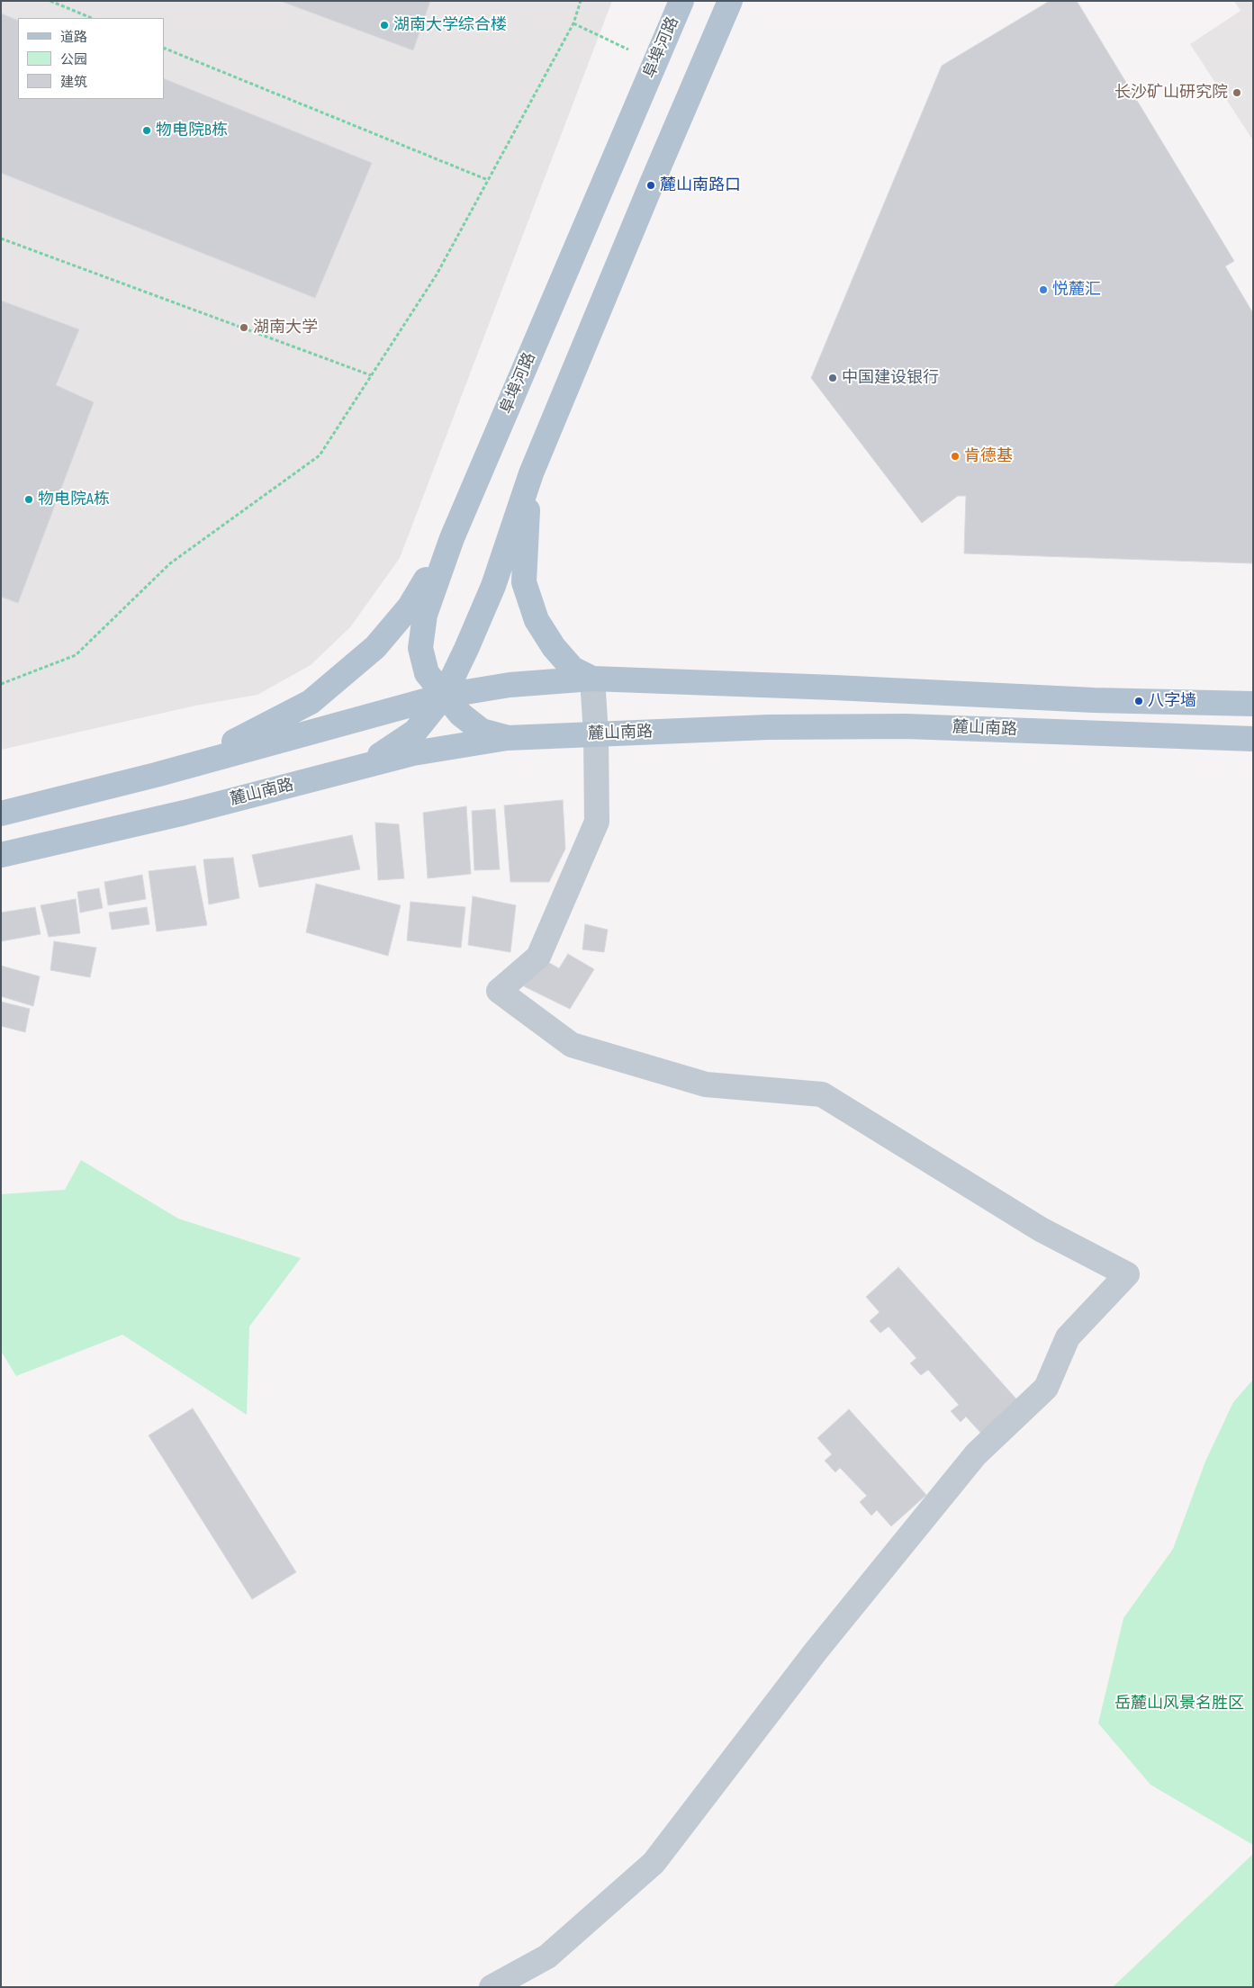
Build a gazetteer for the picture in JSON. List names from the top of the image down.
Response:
{
  "streets": {
    "main road": ["阜埠河路", "麓山南路"]
  },
  "crossings": [
    ["阜埠河路", "麓山南路"]
  ],
  "parks": ["岳麓山风景名胜区"],
  "places": [
    "湖南大学综合楼",
    "长沙矿山研究院",
    "物电院B栋",
    "麓山南路口",
    "悦麓汇",
    "湖南大学",
    "中国建设银行",
    "肯德基",
    "物电院A栋",
    "八字墙"
  ],
  "legend": ["道路", "公园", "建筑"]
}
